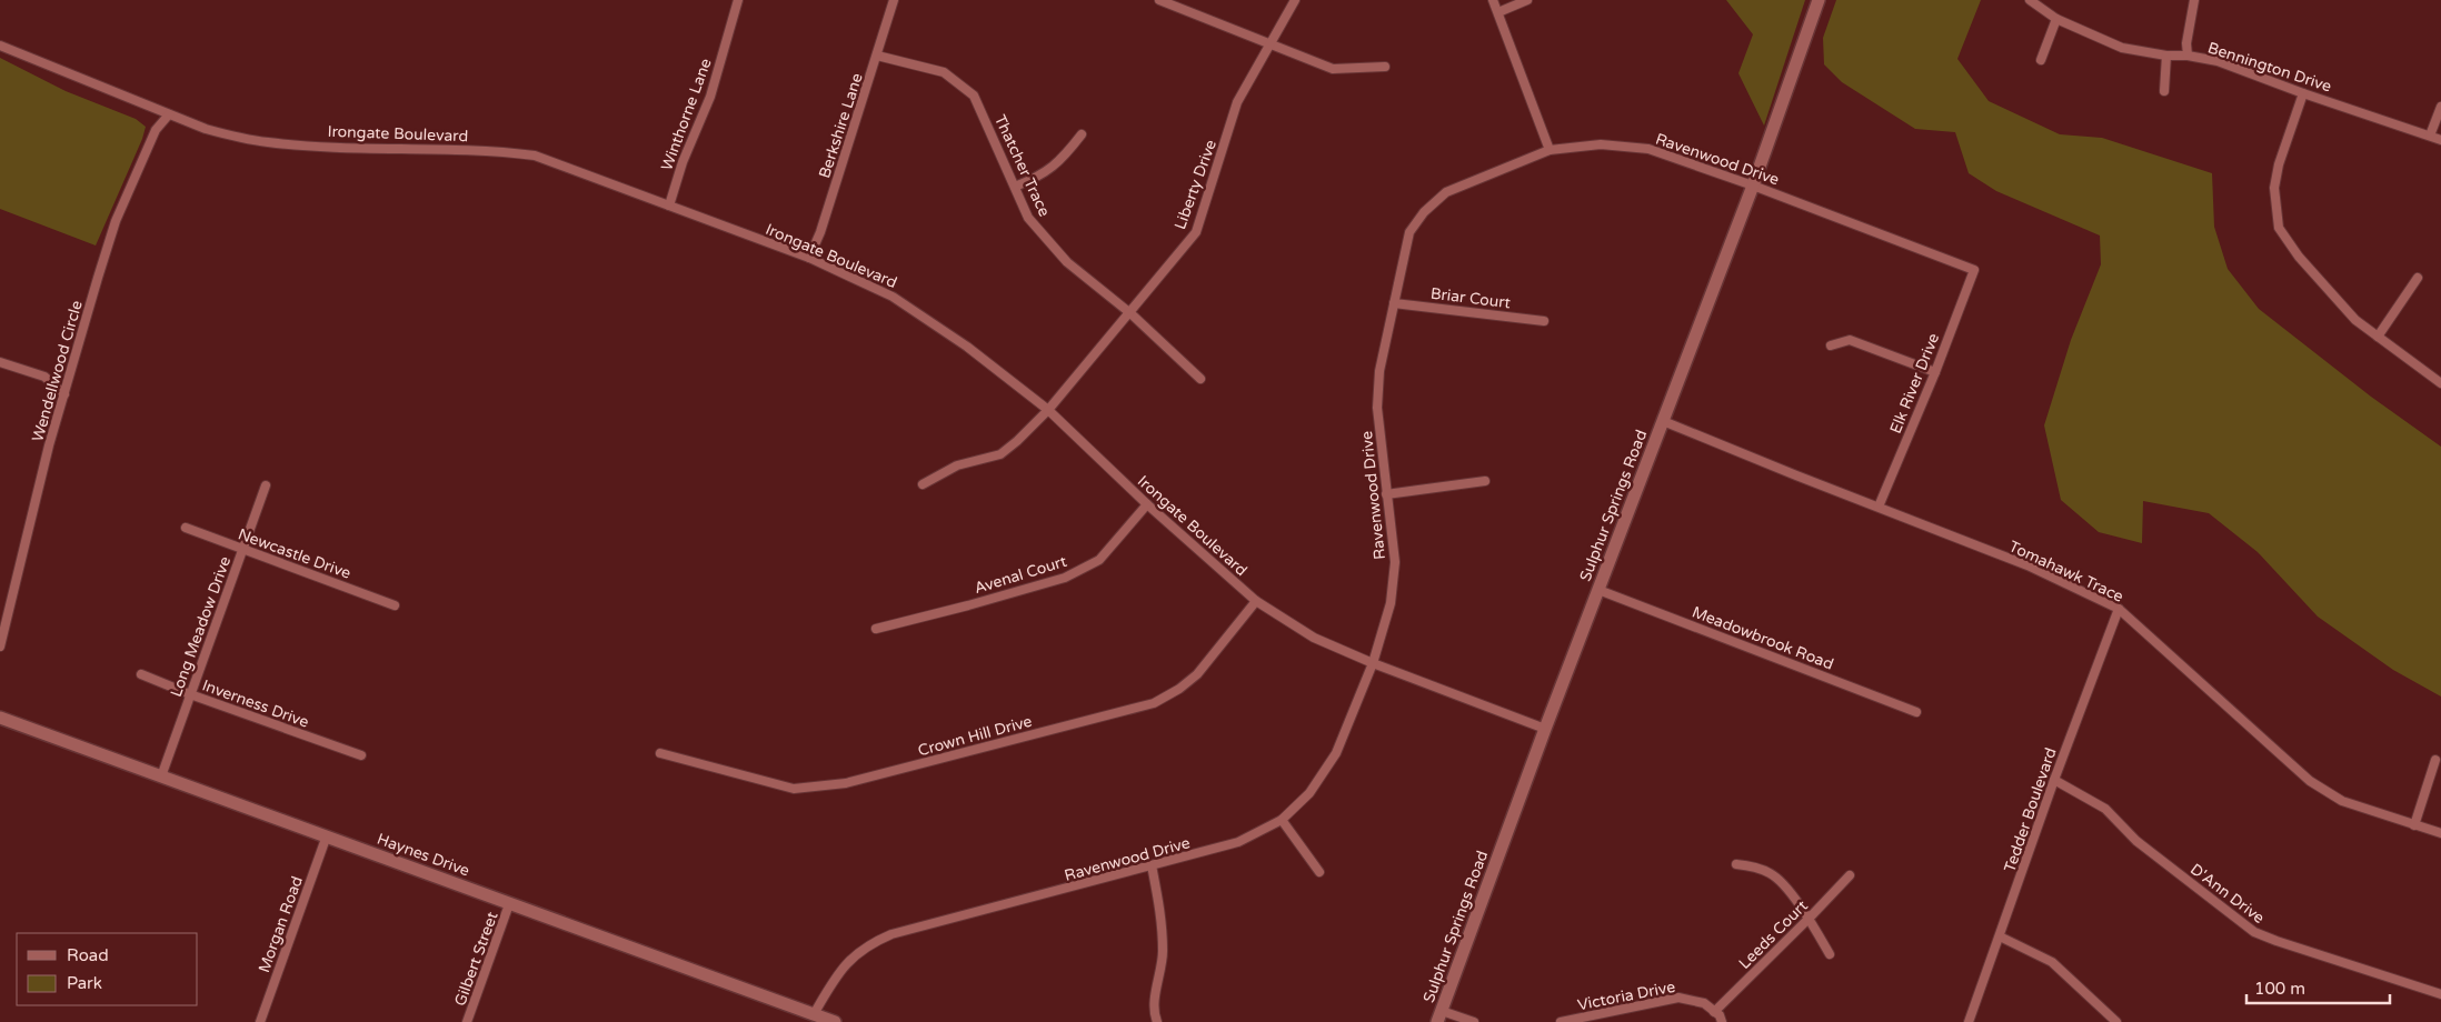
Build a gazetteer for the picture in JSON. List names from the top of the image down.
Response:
{
  "streets": {
    "street": [
      "Bennington Drive",
      "Winthorne Lane",
      "Berkshire Lane",
      "Irongate Boulevard",
      "Ravenwood Drive",
      "Thatcher Trace",
      "Liberty Drive",
      "Briar Court",
      "Wendellwood Circle",
      "Elk River Drive",
      "Sulphur Springs Road",
      "Newcastle Drive",
      "Tomahawk Trace",
      "Avenal Court",
      "Long Meadow Drive",
      "Meadowbrook Road",
      "Inverness Drive",
      "Crown Hill Drive",
      "Tedder Boulevard",
      "Haynes Drive",
      "D'Ann Drive",
      "Morgan Road",
      "Leeds Court",
      "Gilbert Street",
      "Victoria Drive"
    ]
  },
  "crossings": [
    ["Winthorne Lane", "Irongate Boulevard"],
    ["Berkshire Lane", "Irongate Boulevard"],
    ["Berkshire Lane", "Thatcher Trace"],
    ["Irongate Boulevard", "Ravenwood Drive"],
    ["Irongate Boulevard", "Liberty Drive"],
    ["Irongate Boulevard", "Wendellwood Circle"],
    ["Irongate Boulevard", "Sulphur Springs Road"],
    ["Irongate Boulevard", "Avenal Court"],
    ["Irongate Boulevard", "Crown Hill Drive"],
    ["Ravenwood Drive", "Briar Court"],
    ["Ravenwood Drive", "Elk River Drive"],
    ["Ravenwood Drive", "Sulphur Springs Road"],
    ["Ravenwood Drive", "Haynes Drive"],
    ["Thatcher Trace", "Liberty Drive"],
    ["Elk River Drive", "Tomahawk Trace"],
    ["Sulphur Springs Road", "Tomahawk Trace"],
    ["Sulphur Springs Road", "Meadowbrook Road"],
    ["Newcastle Drive", "Long Meadow Drive"],
    ["Tomahawk Trace", "Tedder Boulevard"],
    ["Long Meadow Drive", "Inverness Drive"],
    ["Long Meadow Drive", "Haynes Drive"],
    ["Tedder Boulevard", "D'Ann Drive"],
    ["Haynes Drive", "Morgan Road"],
    ["Haynes Drive", "Gilbert Street"],
    ["Leeds Court", "Victoria Drive"]
  ],
  "legend": ["Road", "Park"],
  "scale_bar": "100 m"
}
